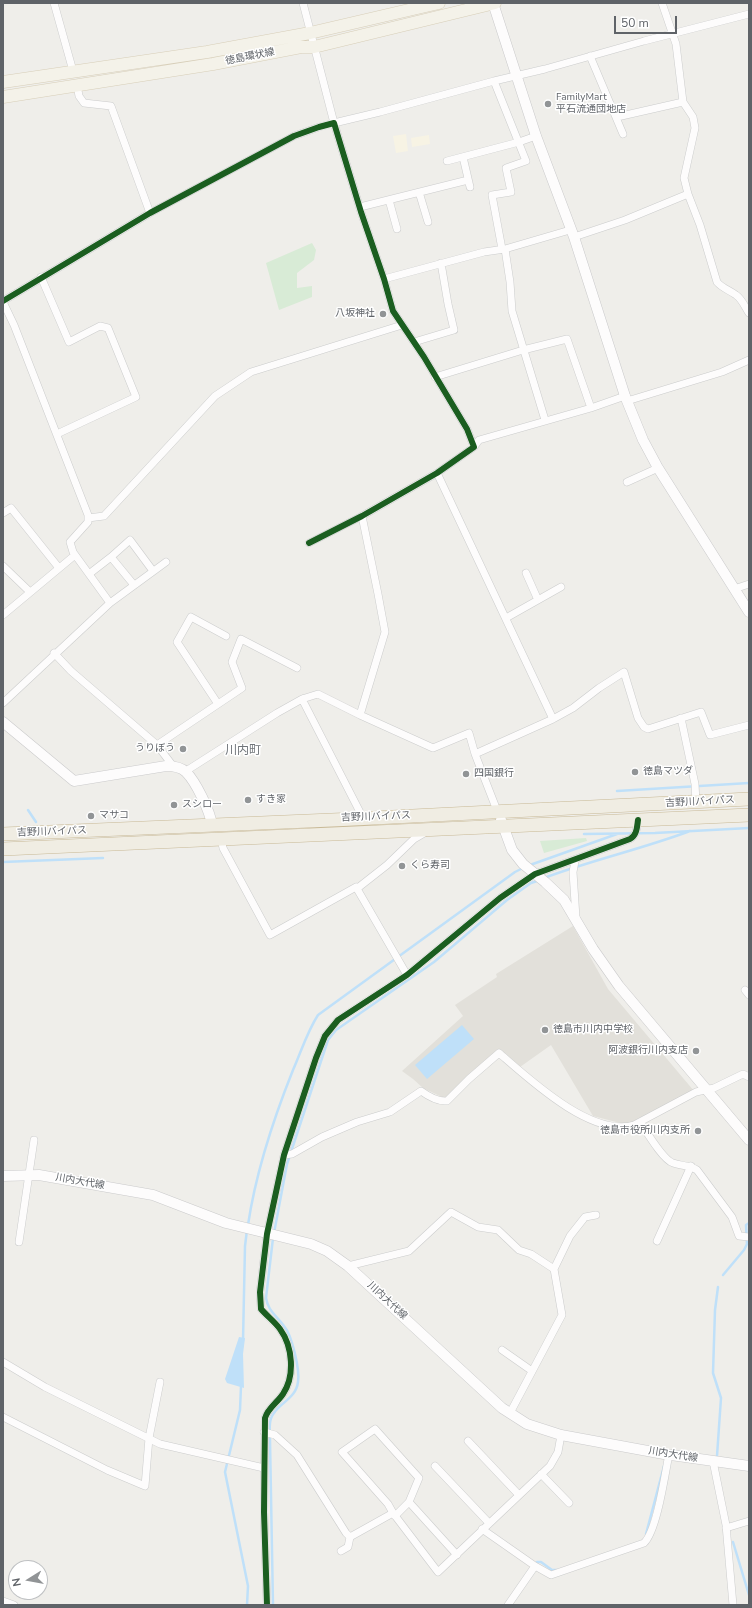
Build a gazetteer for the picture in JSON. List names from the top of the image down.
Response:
{
  "streets": {
    "highway": ["吉野川バイパス"],
    "main road": ["徳島環状線"],
    "street": ["川内大代線"]
  },
  "districts": ["川内町"],
  "places": [
    "FamilyMart 平石流通団地店",
    "八坂神社",
    "うりぼう",
    "徳島マツダ",
    "四国銀行",
    "すき家",
    "スシロー",
    "マサコ",
    "くら寿司",
    "徳島市川内中学校",
    "阿波銀行川内支店",
    "徳島市役所川内支所"
  ],
  "scale_bar": "50 m",
  "north": "left"
}
